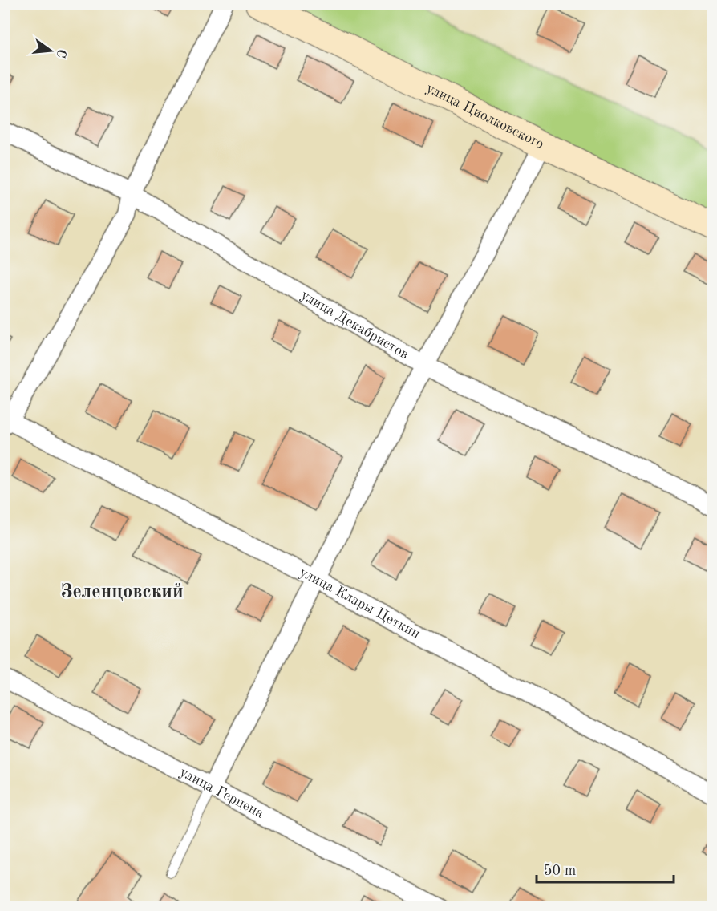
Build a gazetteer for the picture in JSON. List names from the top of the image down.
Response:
{
  "streets": {
    "main road": ["улица Циолковского"],
    "street": ["улица Декабристов", "улица Клары Цеткин", "улица Герцена"]
  },
  "districts": ["Зеленцовский"],
  "scale_bar": "50 m",
  "north": "right"
}
